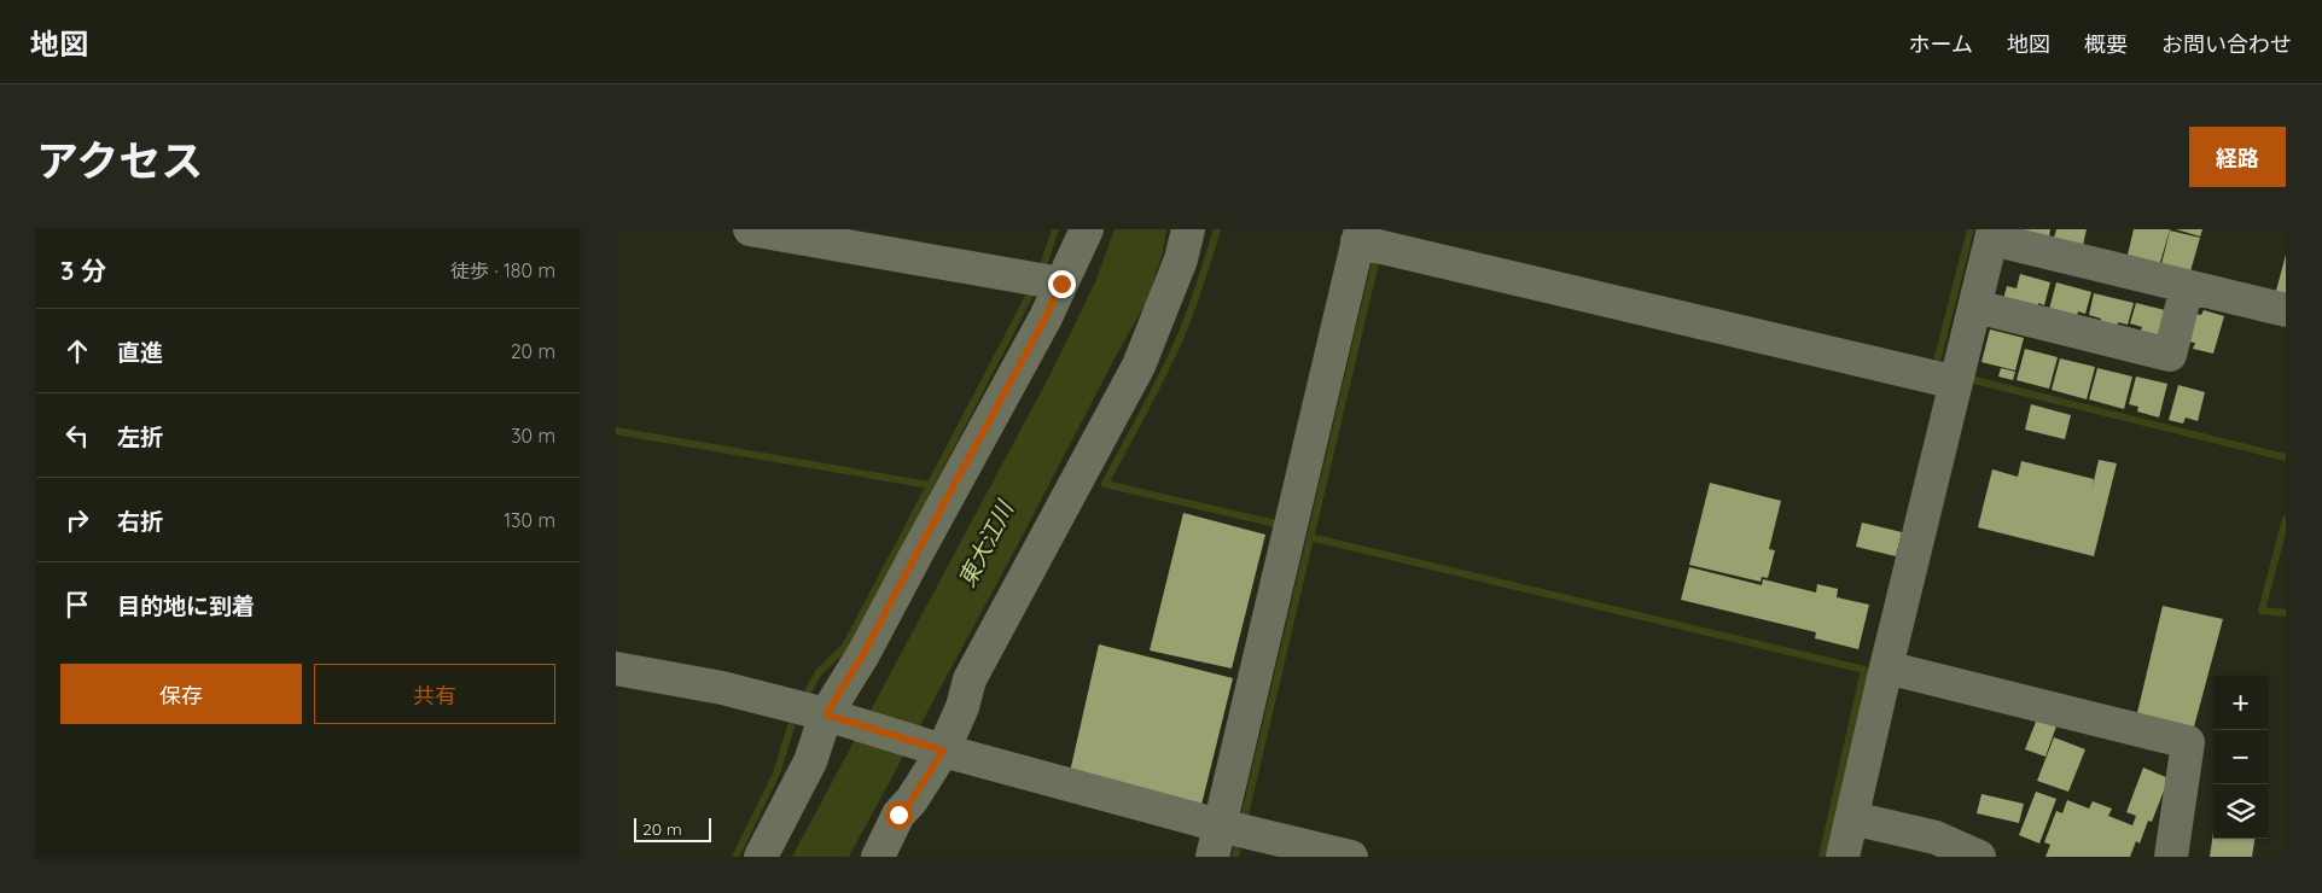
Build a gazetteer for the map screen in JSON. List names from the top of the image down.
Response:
{
  "water": ["東大江川"],
  "scale_bar": "20 m",
  "page": {
    "header": "地図",
    "nav": [
      "ホーム",
      "地図",
      "概要",
      "お問い合わせ"
    ],
    "title": "アクセス",
    "buttons": [
      "経路",
      ["保存", "共有"]
    ],
    "heading": ["3 分", "徒歩 · 180 m"],
    "list": [
      ["直進", "20 m"],
      ["左折", "30 m"],
      ["右折", "130 m"],
      "目的地に到着"
    ],
    "map_buttons": ["+", "−"],
    "scale": "20 m"
  }
}
